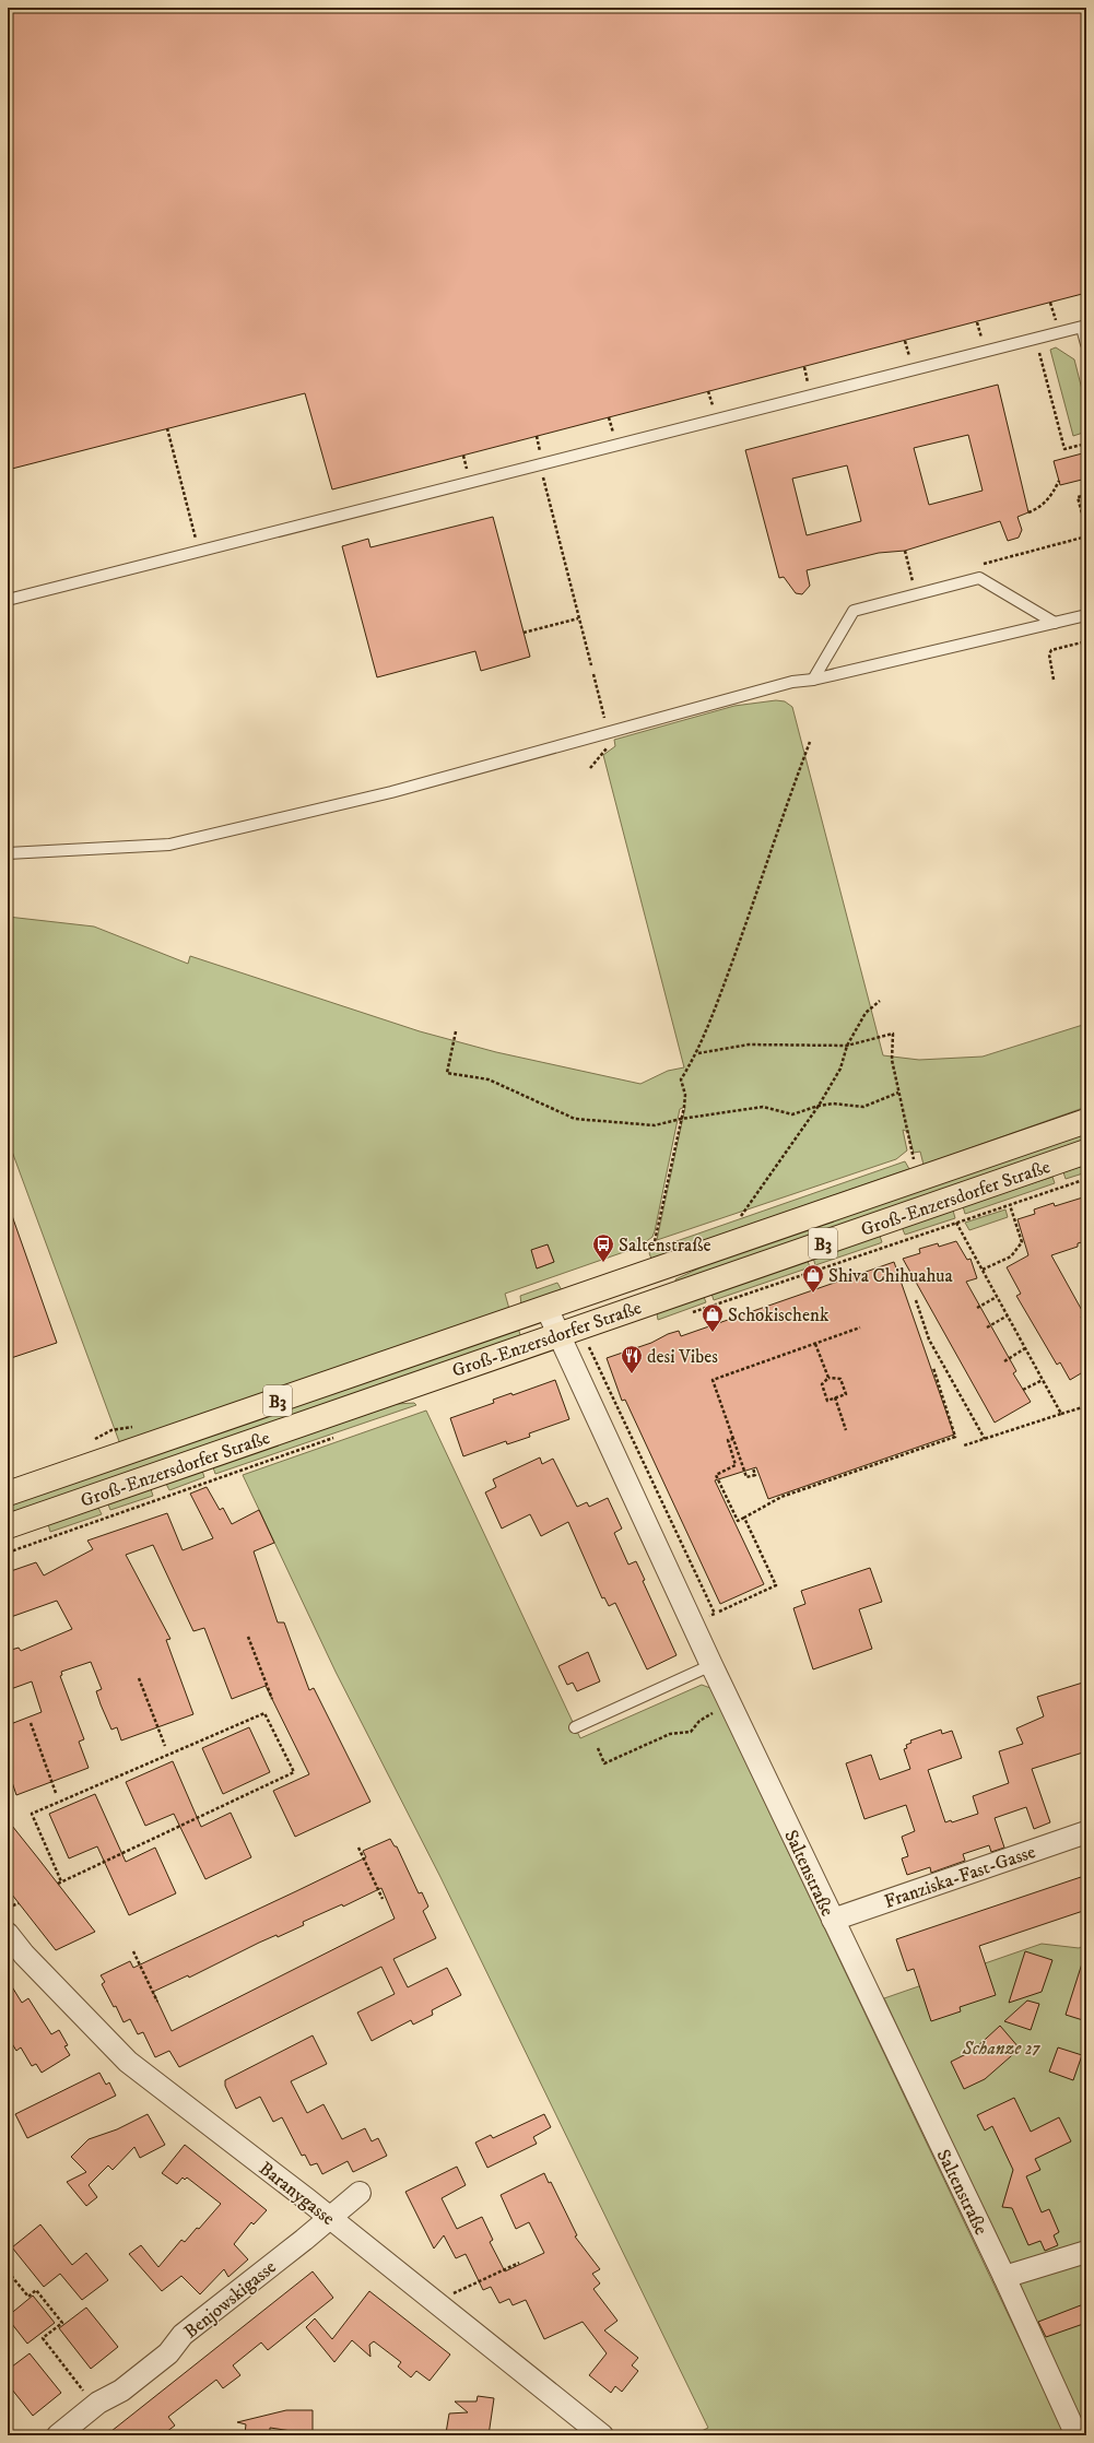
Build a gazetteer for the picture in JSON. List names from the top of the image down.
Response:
{
  "streets": {
    "main road": ["Groß-Enzersdorfer Straße", "B3"],
    "street": [
      "Saltenstraße",
      "Franziska-Fast-Gasse",
      "Baranygasse",
      "Benjowskigasse"
    ]
  },
  "crossings": [
    ["Groß-Enzersdorfer Straße", "Saltenstraße"],
    ["Saltenstraße", "Franziska-Fast-Gasse"],
    ["Baranygasse", "Benjowskigasse"]
  ],
  "parks": ["Schanze 27"],
  "places": {
    "bus stop": ["Saltenstraße"],
    "shop": ["Shiva Chihuahua", "Schokischenk"],
    "restaurant": ["desi Vibes"]
  }
}
